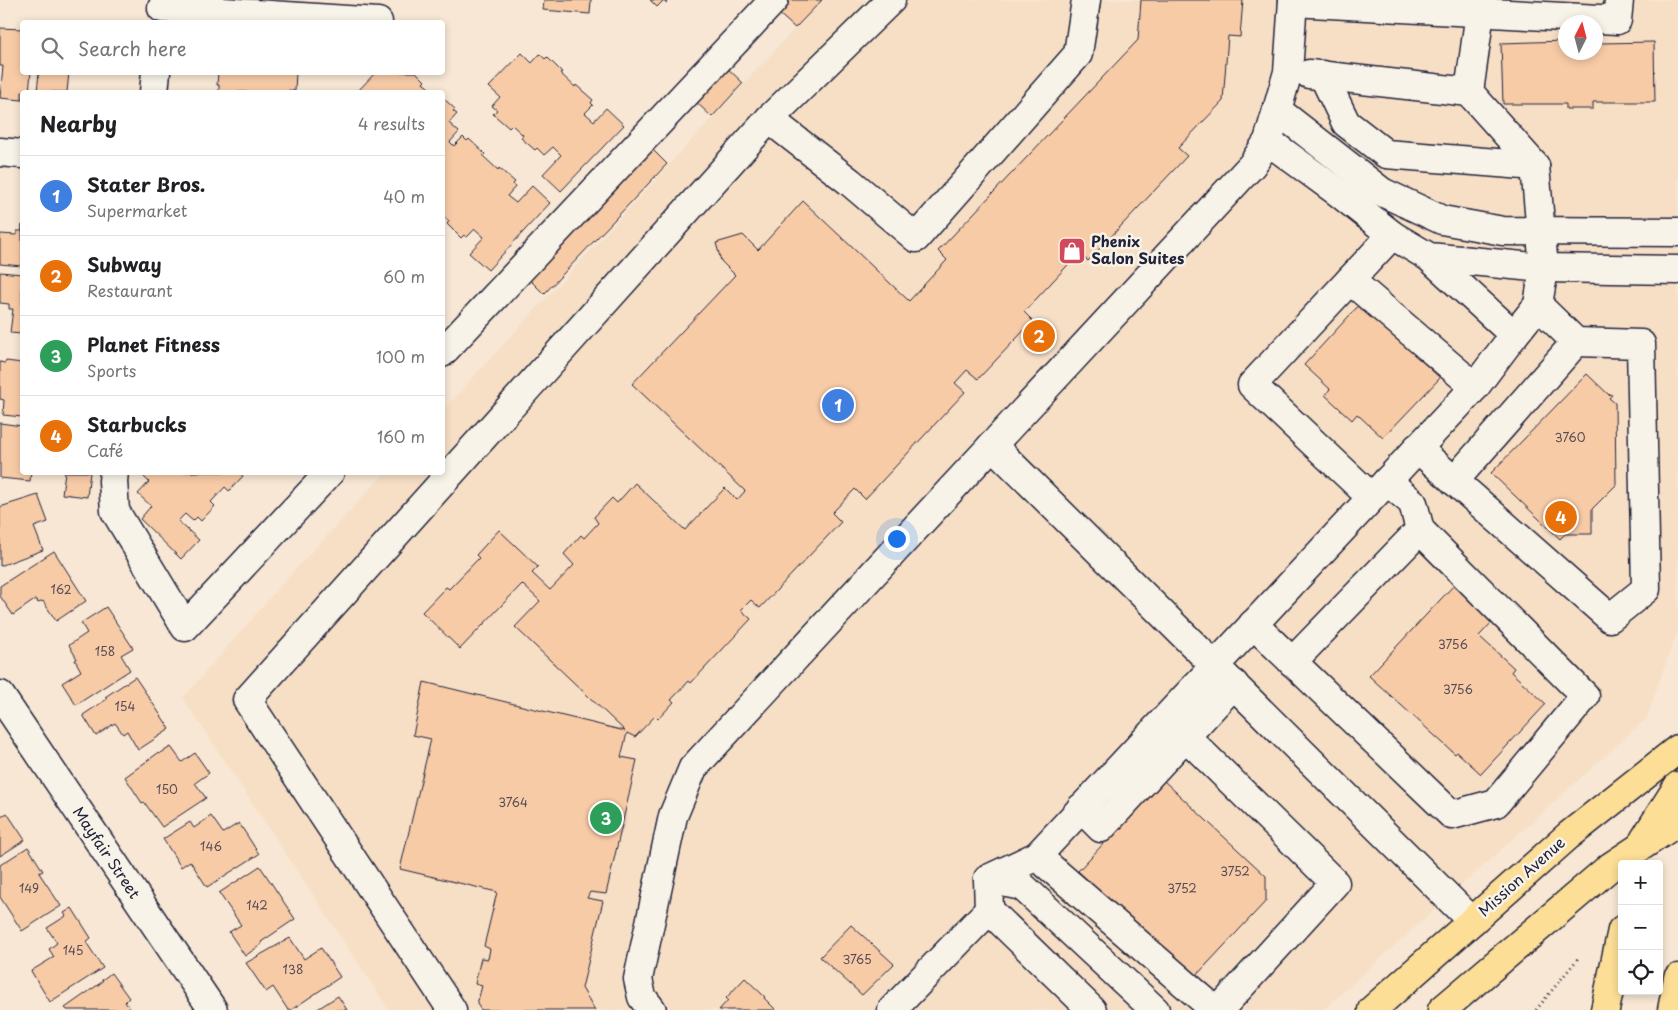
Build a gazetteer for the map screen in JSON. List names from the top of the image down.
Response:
{
  "streets": {
    "main road": ["Mission Avenue"],
    "street": ["Mayfair Street"]
  },
  "places": {
    "shop": ["Phenix Salon Suites"]
  },
  "house_numbers": [
    "3760",
    "162",
    "3756",
    "158",
    "3756",
    "154",
    "150",
    "3764",
    "146",
    "3752",
    "149",
    "3752",
    "142",
    "145",
    "3765",
    "138"
  ],
  "north": "top",
  "page": {
    "search": "Search here",
    "heading": ["Nearby", "4 results"],
    "list": [
      {
        "mark": "1",
        "name": "Stater Bros.",
        "note": "Supermarket",
        "value": "40 m"
      },
      {
        "mark": "2",
        "name": "Subway",
        "note": "Restaurant",
        "value": "60 m"
      },
      {
        "mark": "3",
        "name": "Planet Fitness",
        "note": "Sports",
        "value": "100 m"
      },
      {
        "mark": "4",
        "name": "Starbucks",
        "note": "Café",
        "value": "160 m"
      }
    ],
    "pins": [
      "2",
      "1",
      "4",
      "3"
    ],
    "map_buttons": ["+", "−"]
  }
}
